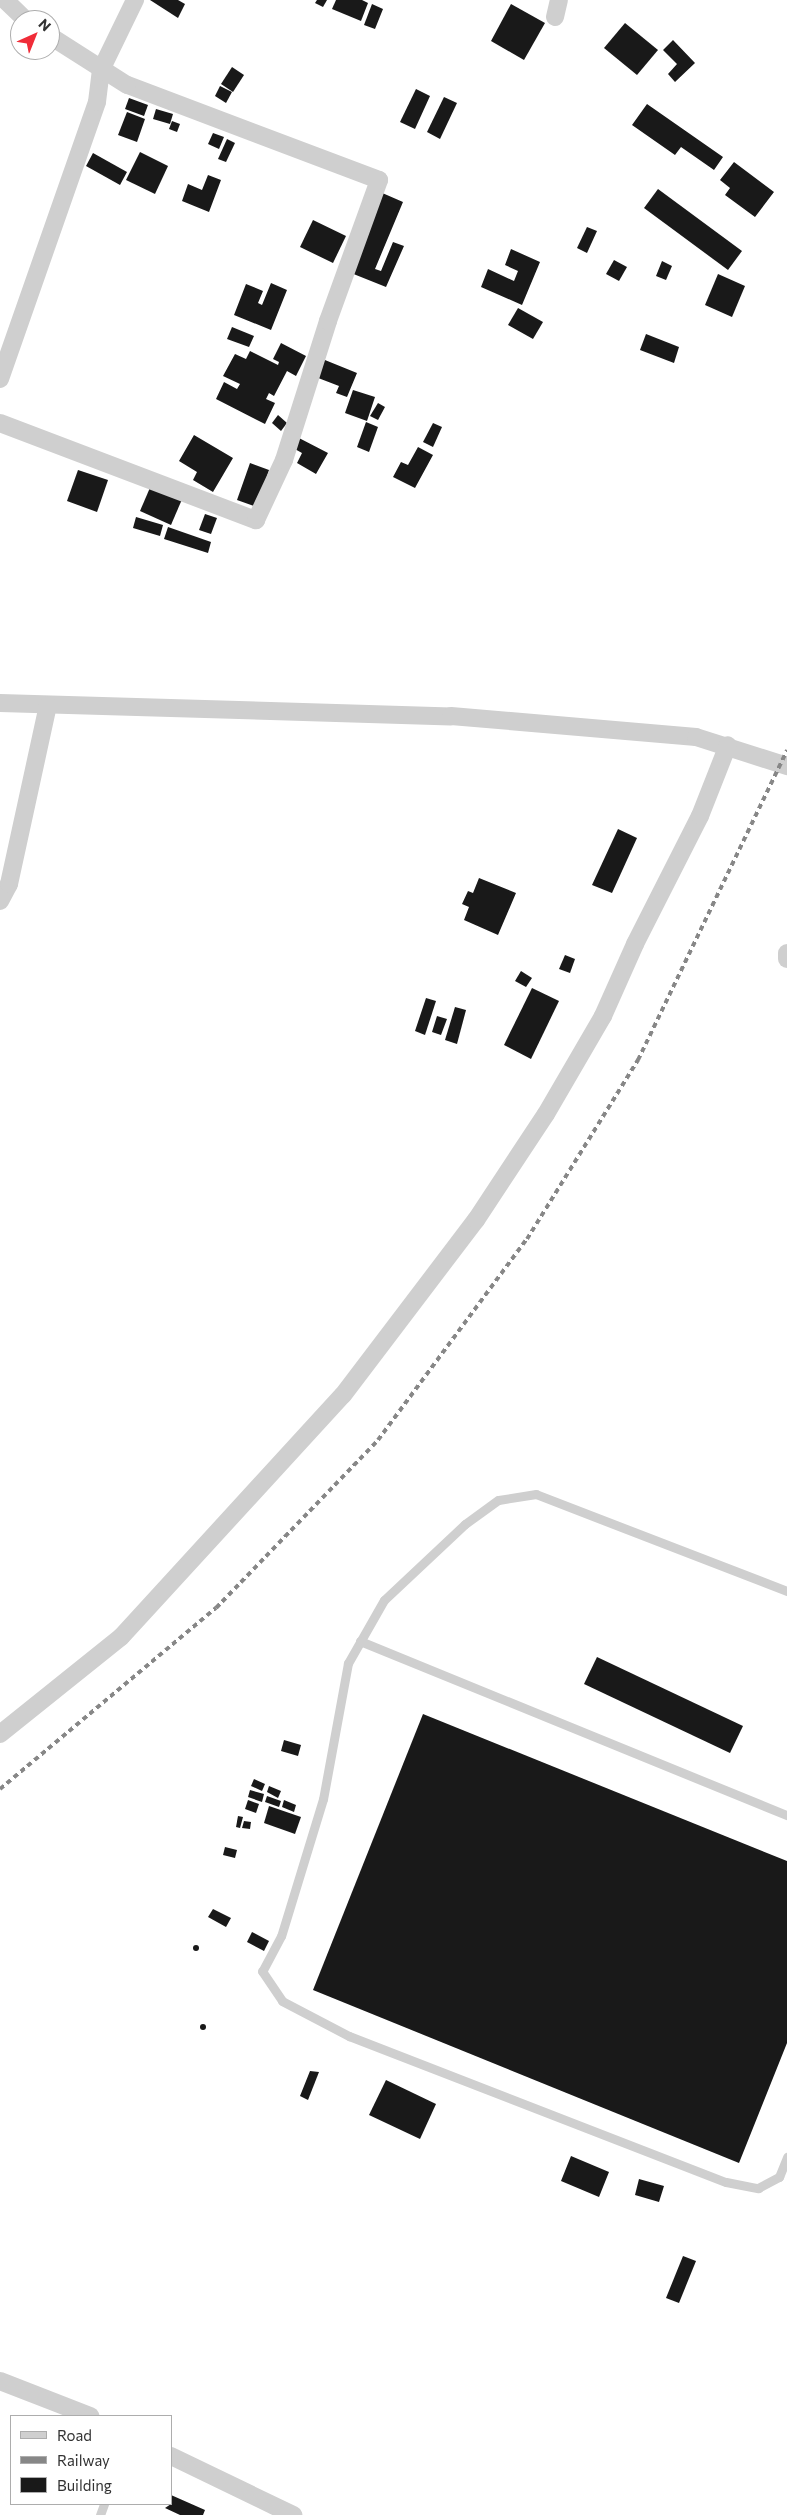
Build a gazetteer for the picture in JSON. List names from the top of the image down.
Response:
{
  "legend": ["Road", "Railway", "Building"],
  "north": "top right"
}
